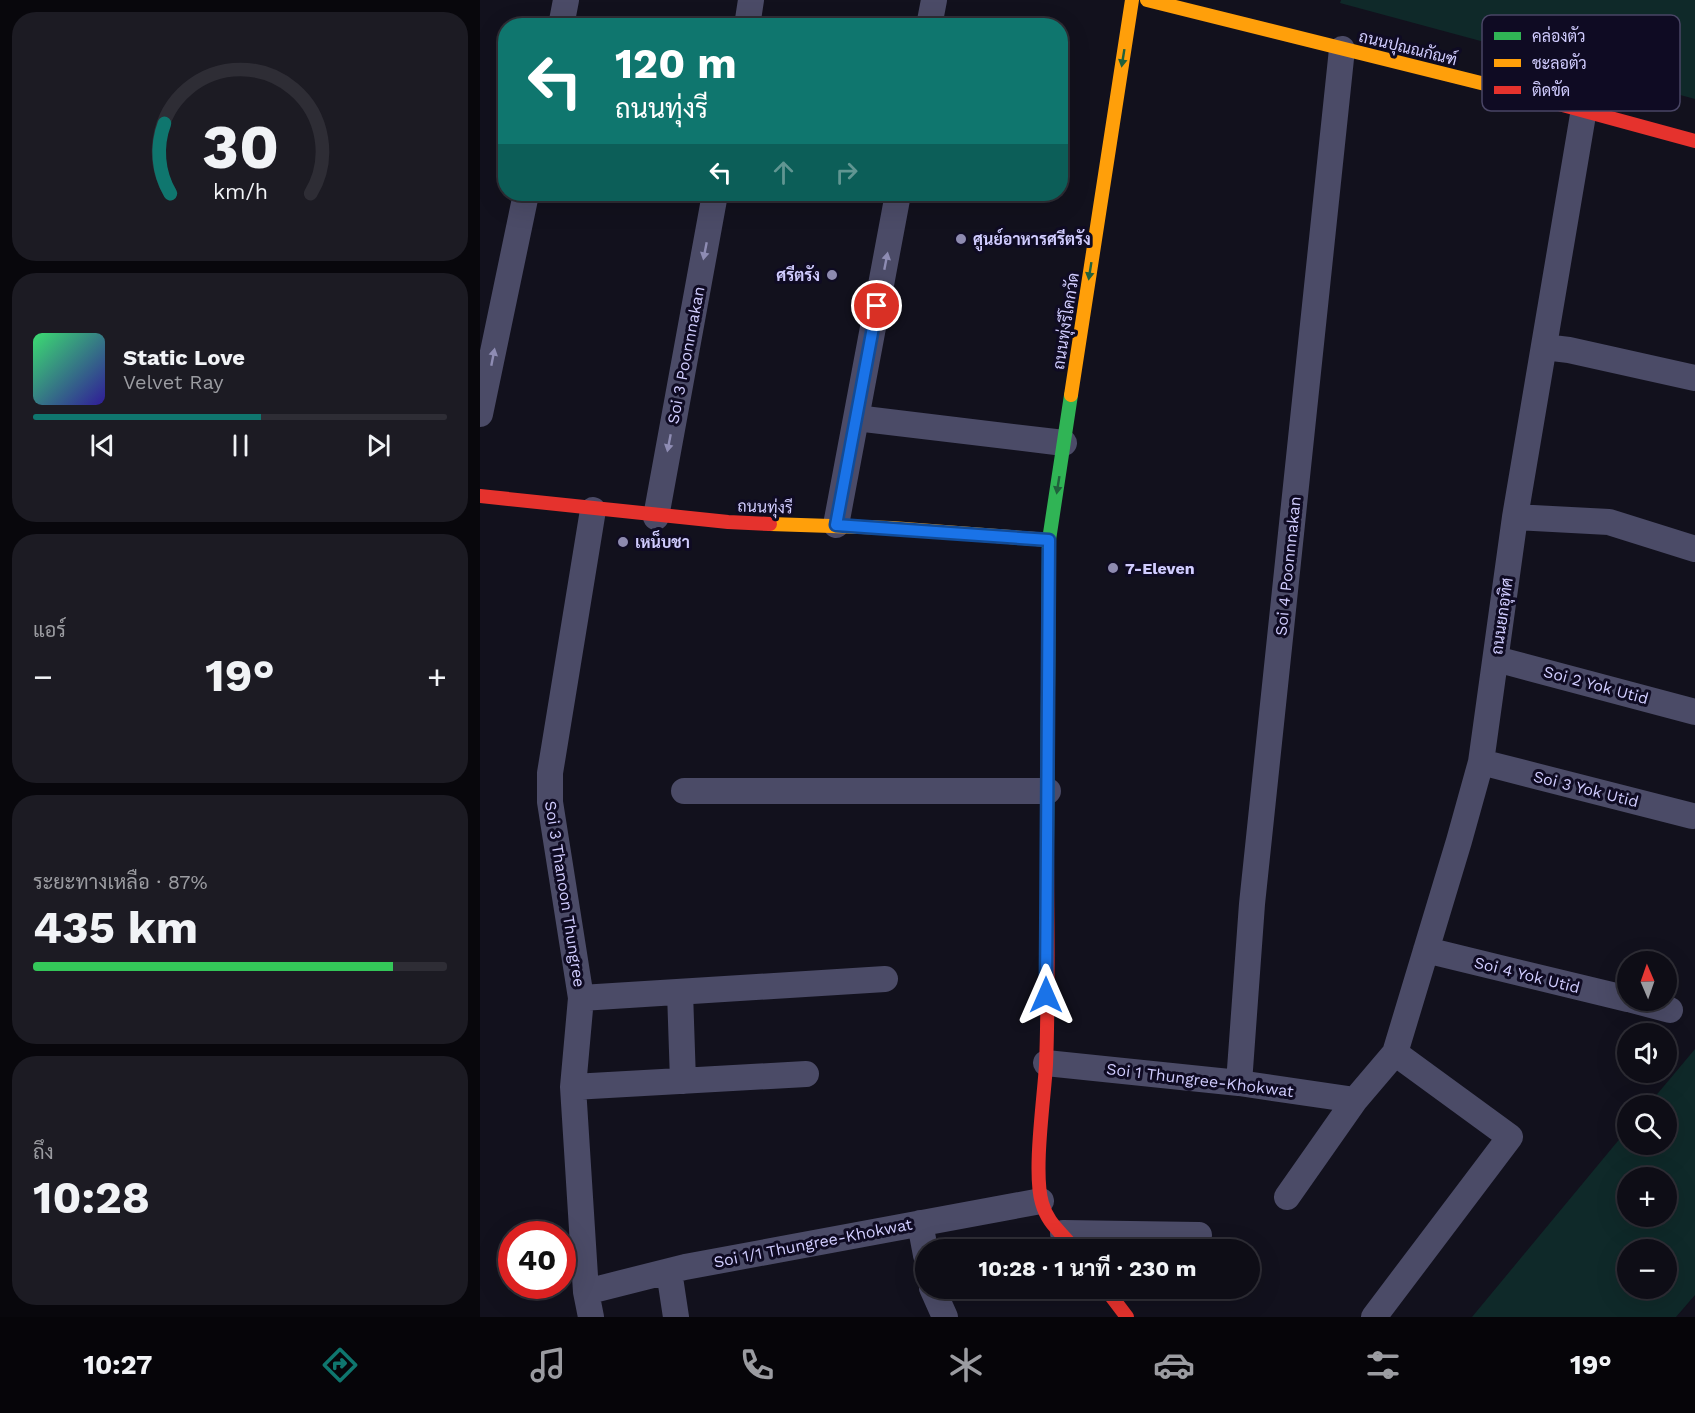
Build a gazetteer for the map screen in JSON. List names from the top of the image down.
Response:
{
  "streets": {
    "street": [
      "ถนนปุณณกัณฑ์",
      "ถนนทุ่งรีโคกวัด",
      "Soi 3 Poonnnakan",
      "ถนนทุ่งรี",
      "Soi 4 Poonnnakan",
      "ถนนยกอุทิศ",
      "Soi 2 Yok Utid",
      "Soi 3 Yok Utid",
      "Soi 3 Thanoon Thungree",
      "Soi 4 Yok Utid",
      "Soi 1 Thungree-Khokwat",
      "Soi 1/1 Thungree-Khokwat"
    ]
  },
  "crossings": [
    ["ถนนปุณณกัณฑ์", "Soi 4 Poonnnakan"],
    ["ถนนทุ่งรีโคกวัด", "ถนนทุ่งรี"],
    ["ถนนทุ่งรีโคกวัด", "Soi 1 Thungree-Khokwat"],
    ["ถนนทุ่งรีโคกวัด", "Soi 1/1 Thungree-Khokwat"],
    ["Soi 3 Poonnnakan", "ถนนทุ่งรี"],
    ["ถนนทุ่งรี", "Soi 3 Thanoon Thungree"],
    ["Soi 4 Poonnnakan", "Soi 1 Thungree-Khokwat"],
    ["ถนนยกอุทิศ", "Soi 2 Yok Utid"],
    ["ถนนยกอุทิศ", "Soi 3 Yok Utid"],
    ["ถนนยกอุทิศ", "Soi 4 Yok Utid"],
    ["ถนนยกอุทิศ", "Soi 1 Thungree-Khokwat"],
    ["Soi 3 Thanoon Thungree", "Soi 1/1 Thungree-Khokwat"]
  ],
  "one_way": ["ถนนทุ่งรีโคกวัด"],
  "places": [
    "ศูนย์อาหารศรีตรัง",
    "ศรีตรัง",
    "เหน็บชา",
    "7-Eleven"
  ],
  "legend": ["คล่องตัว", "ชะลอตัว", "ติดขัด"],
  "north": "top",
  "page": {
    "turn": ["120 m", "ถนนทุ่งรี"],
    "song": ["Static Love", "Velvet Ray"],
    "tile": [
      "แอร์",
      ["ระยะทางเหลือ · 87%", "435 km"],
      ["ถึง", "10:28"]
    ],
    "heat": ["−", "19°", "+"],
    "map_buttons": ["+", "−"],
    "limit": "40",
    "trip": "10:28 · 1 นาที · 230 m",
    "tabs": ["10:27", "19°"],
    "gauge": ["30", "km/h"]
  }
}
